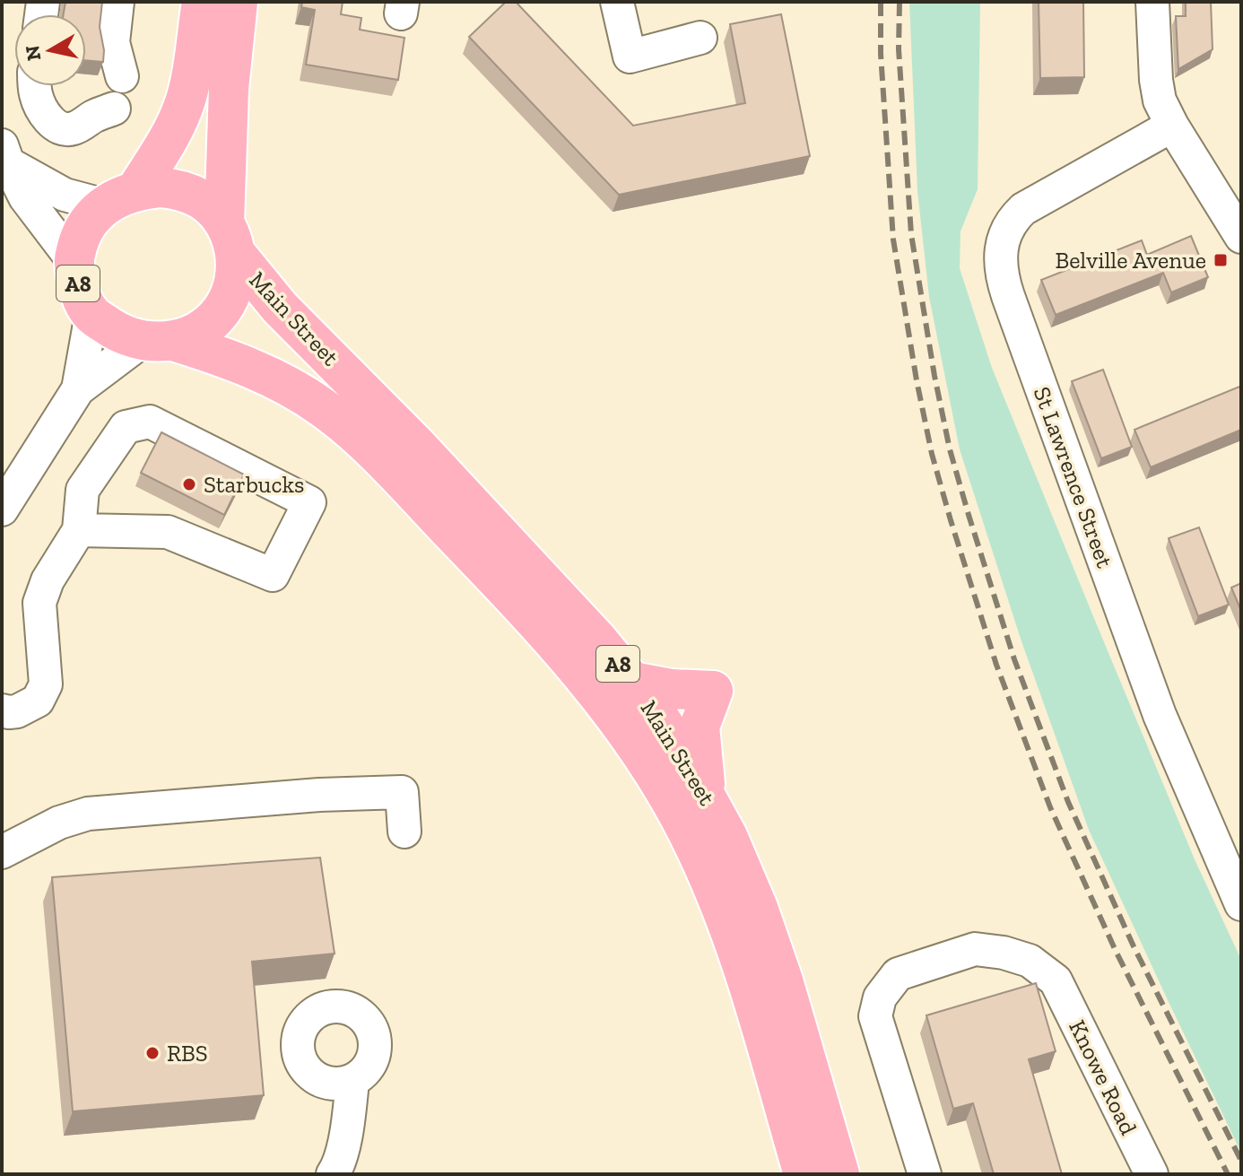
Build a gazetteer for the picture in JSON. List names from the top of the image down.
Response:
{
  "streets": {
    "highway": ["A8", "Main Street"],
    "street": ["St Lawrence Street", "Knowe Road"]
  },
  "crossings": [
    ["A8", "Main Street"]
  ],
  "places": {
    "transit": ["Belville Avenue"],
    "other": ["Starbucks", "RBS"]
  },
  "north": "left"
}
